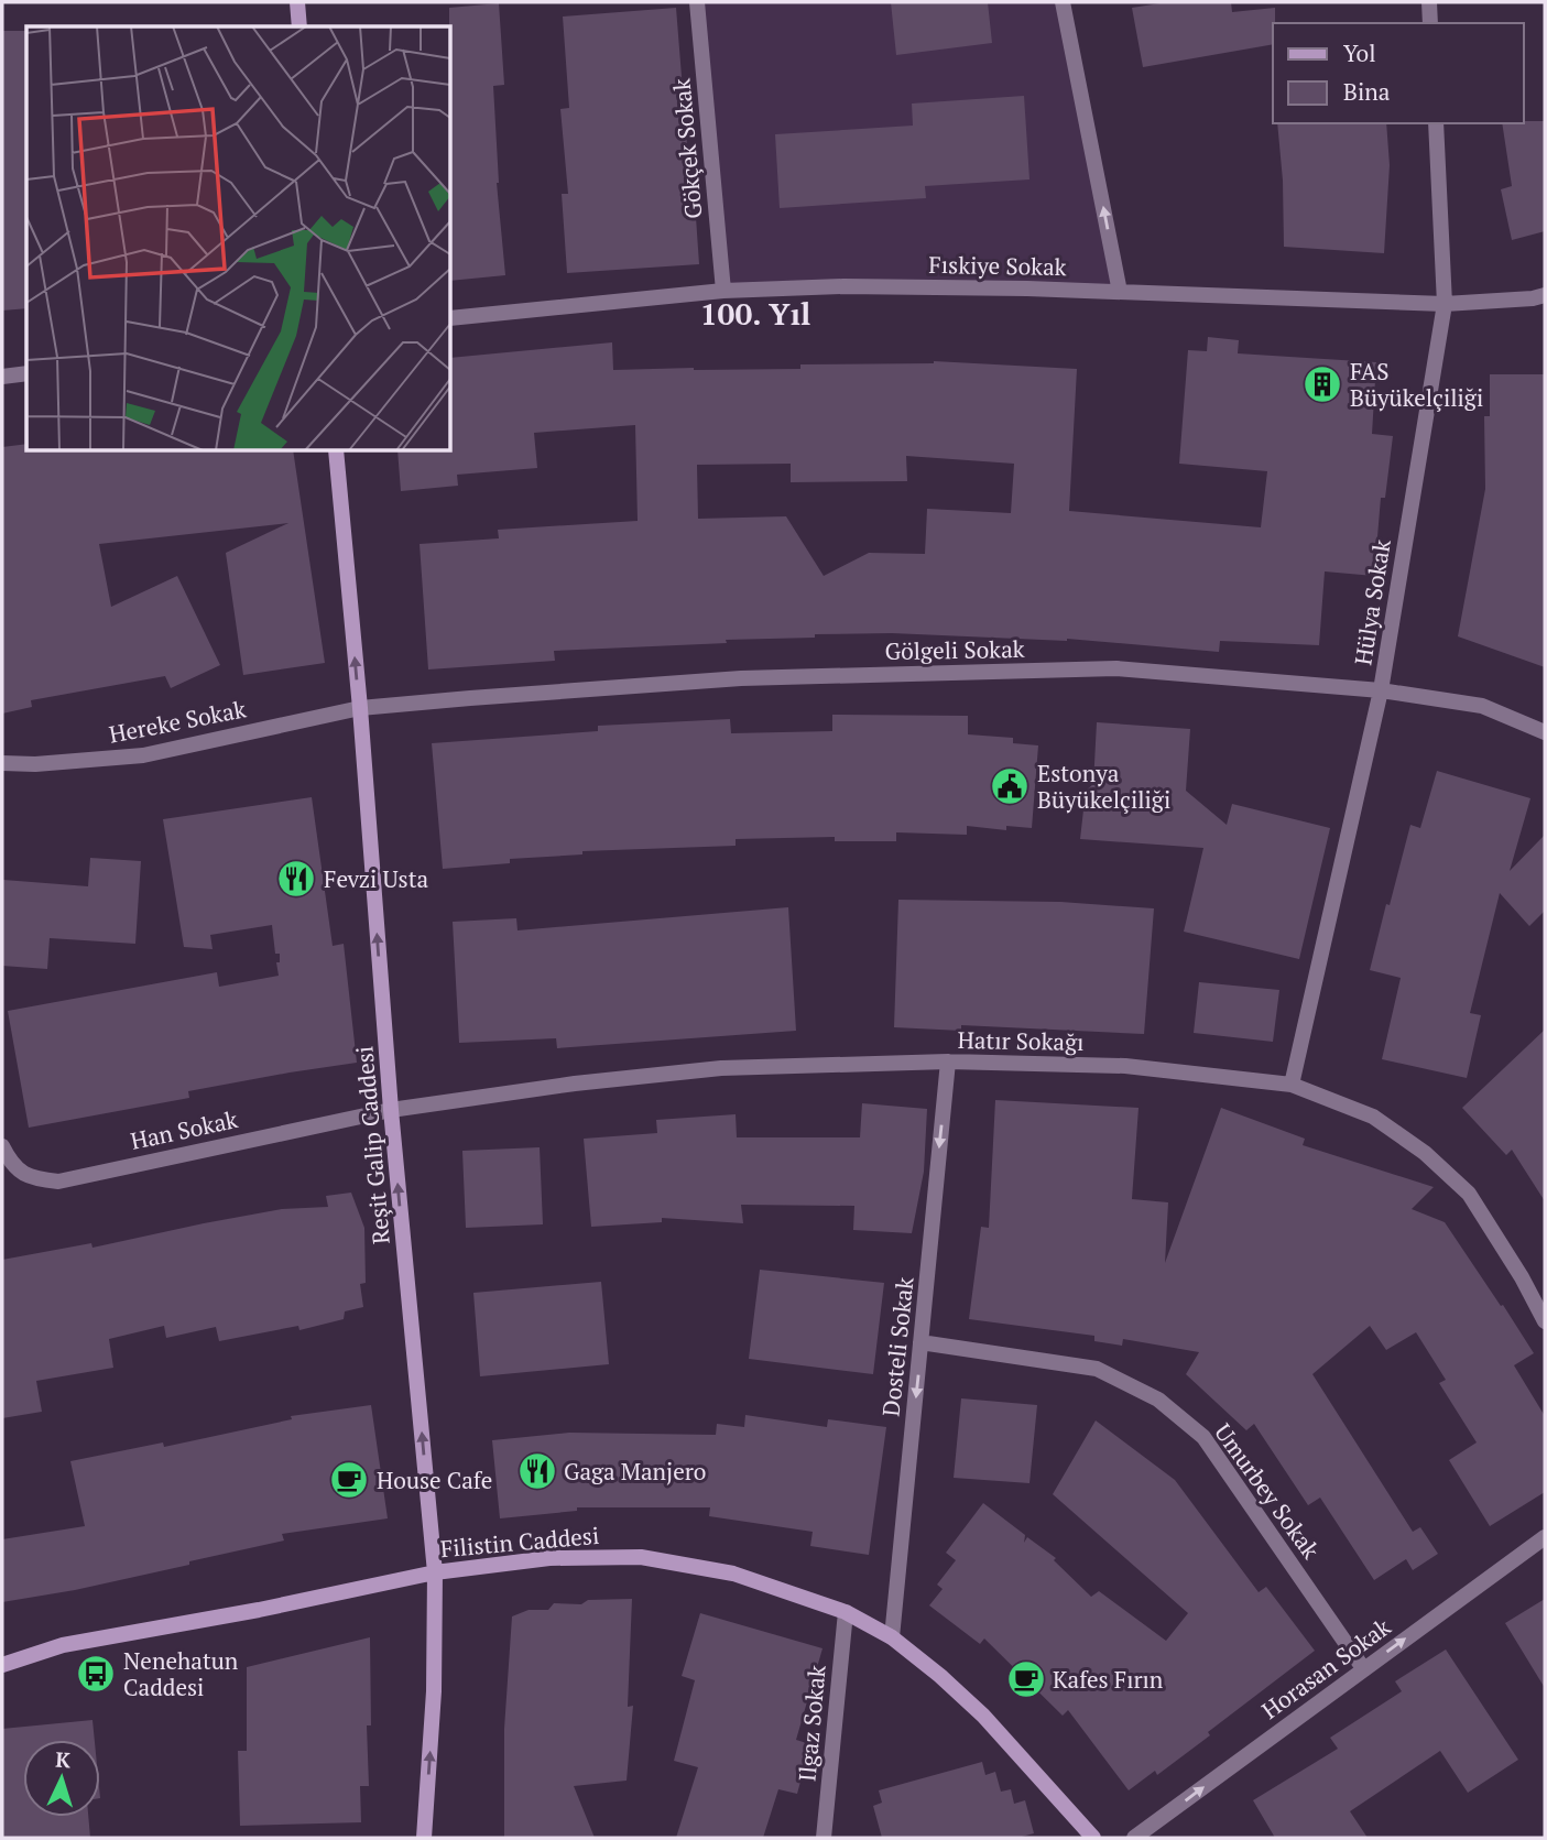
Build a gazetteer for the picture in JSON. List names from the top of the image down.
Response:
{
  "streets": {
    "main road": ["Reşit Galip Caddesi", "Filistin Caddesi"],
    "street": [
      "Gökçek Sokak",
      "Fıskiye Sokak",
      "Hülya Sokak",
      "Gölgeli Sokak",
      "Hereke Sokak",
      "Hatır Sokağı",
      "Han Sokak",
      "Dosteli Sokak",
      "Umurbey Sokak",
      "Horasan Sokak",
      "Ilgaz Sokak"
    ]
  },
  "crossings": [
    ["Gökçek Sokak", "Fıskiye Sokak"],
    ["Fıskiye Sokak", "Hülya Sokak"],
    ["Hülya Sokak", "Gölgeli Sokak"],
    ["Hülya Sokak", "Hatır Sokağı"],
    ["Gölgeli Sokak", "Hereke Sokak"],
    ["Gölgeli Sokak", "Reşit Galip Caddesi"],
    ["Hereke Sokak", "Reşit Galip Caddesi"],
    ["Hatır Sokağı", "Han Sokak"],
    ["Hatır Sokağı", "Reşit Galip Caddesi"],
    ["Hatır Sokağı", "Dosteli Sokak"],
    ["Han Sokak", "Reşit Galip Caddesi"],
    ["Reşit Galip Caddesi", "Filistin Caddesi"],
    ["Dosteli Sokak", "Umurbey Sokak"],
    ["Dosteli Sokak", "Filistin Caddesi"],
    ["Umurbey Sokak", "Horasan Sokak"],
    ["Filistin Caddesi", "Ilgaz Sokak"]
  ],
  "one_way": ["Reşit Galip Caddesi", "Dosteli Sokak", "Horasan Sokak"],
  "districts": ["100. Yıl"],
  "places": {
    "building": ["FAS Büyükelçiliği"],
    "public building": ["Estonya Büyükelçiliği"],
    "restaurant": ["Fevzi Usta", "Gaga Manjero"],
    "cafe": ["House Cafe", "Kafes Fırın"],
    "bus stop": ["Nenehatun Caddesi"]
  },
  "legend": ["Yol", "Bina"],
  "north": "top"
}
